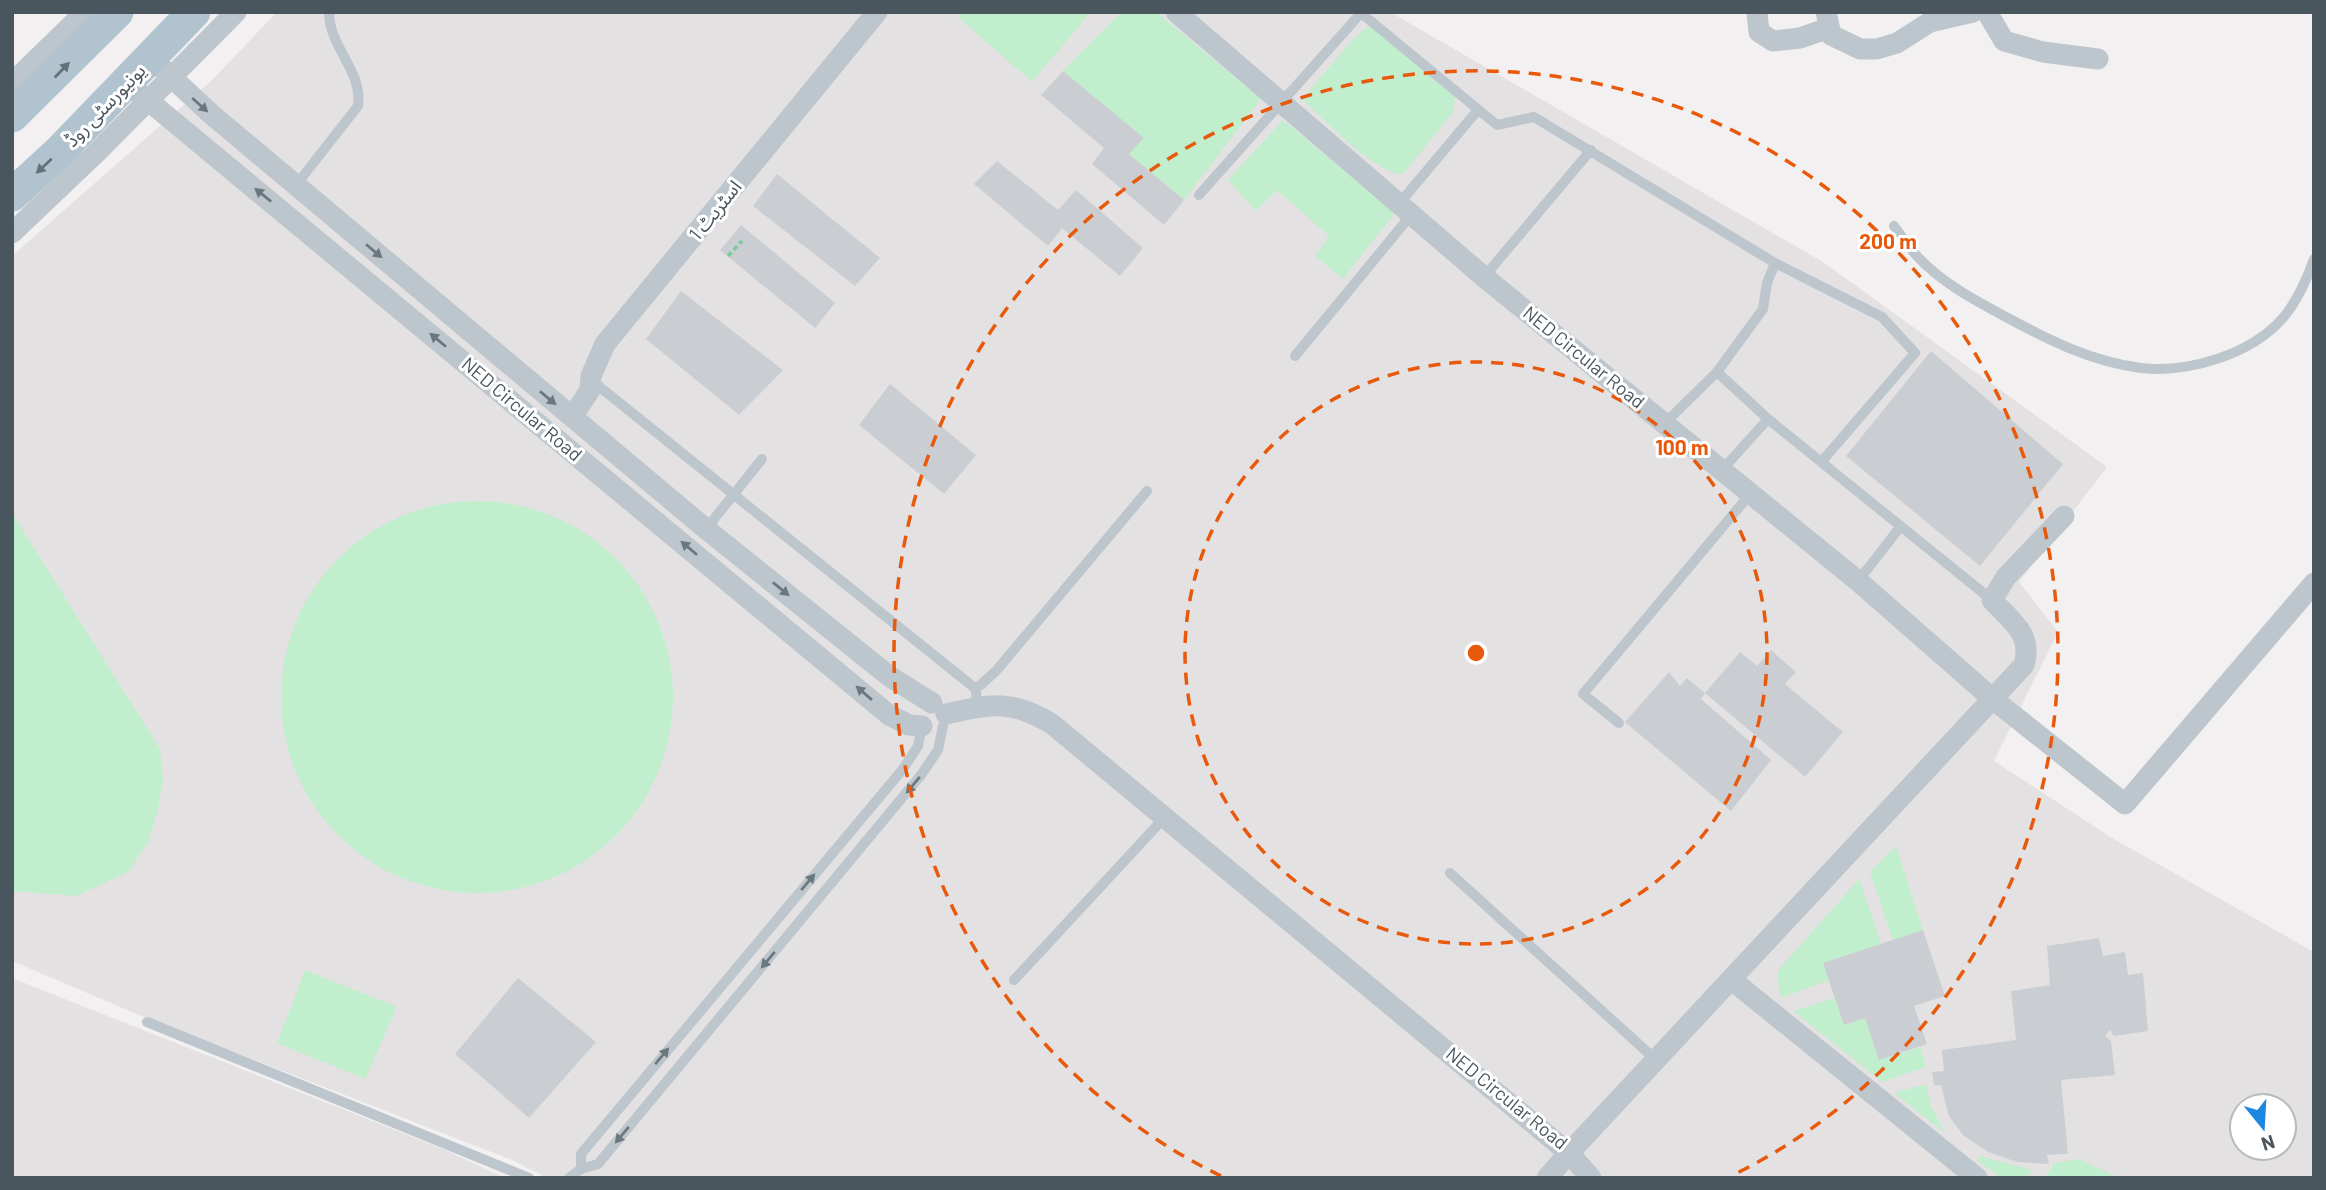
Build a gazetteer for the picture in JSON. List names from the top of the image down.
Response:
{
  "streets": {
    "main road": ["یونیورسٹی روڈ"],
    "street": ["اسٹریٹ 1", "NED Circular Road"]
  },
  "crossings": [
    ["یونیورسٹی روڈ", "NED Circular Road"],
    ["اسٹریٹ 1", "NED Circular Road"]
  ],
  "north": "bottom",
  "rings": ["200 m", "100 m"]
}
